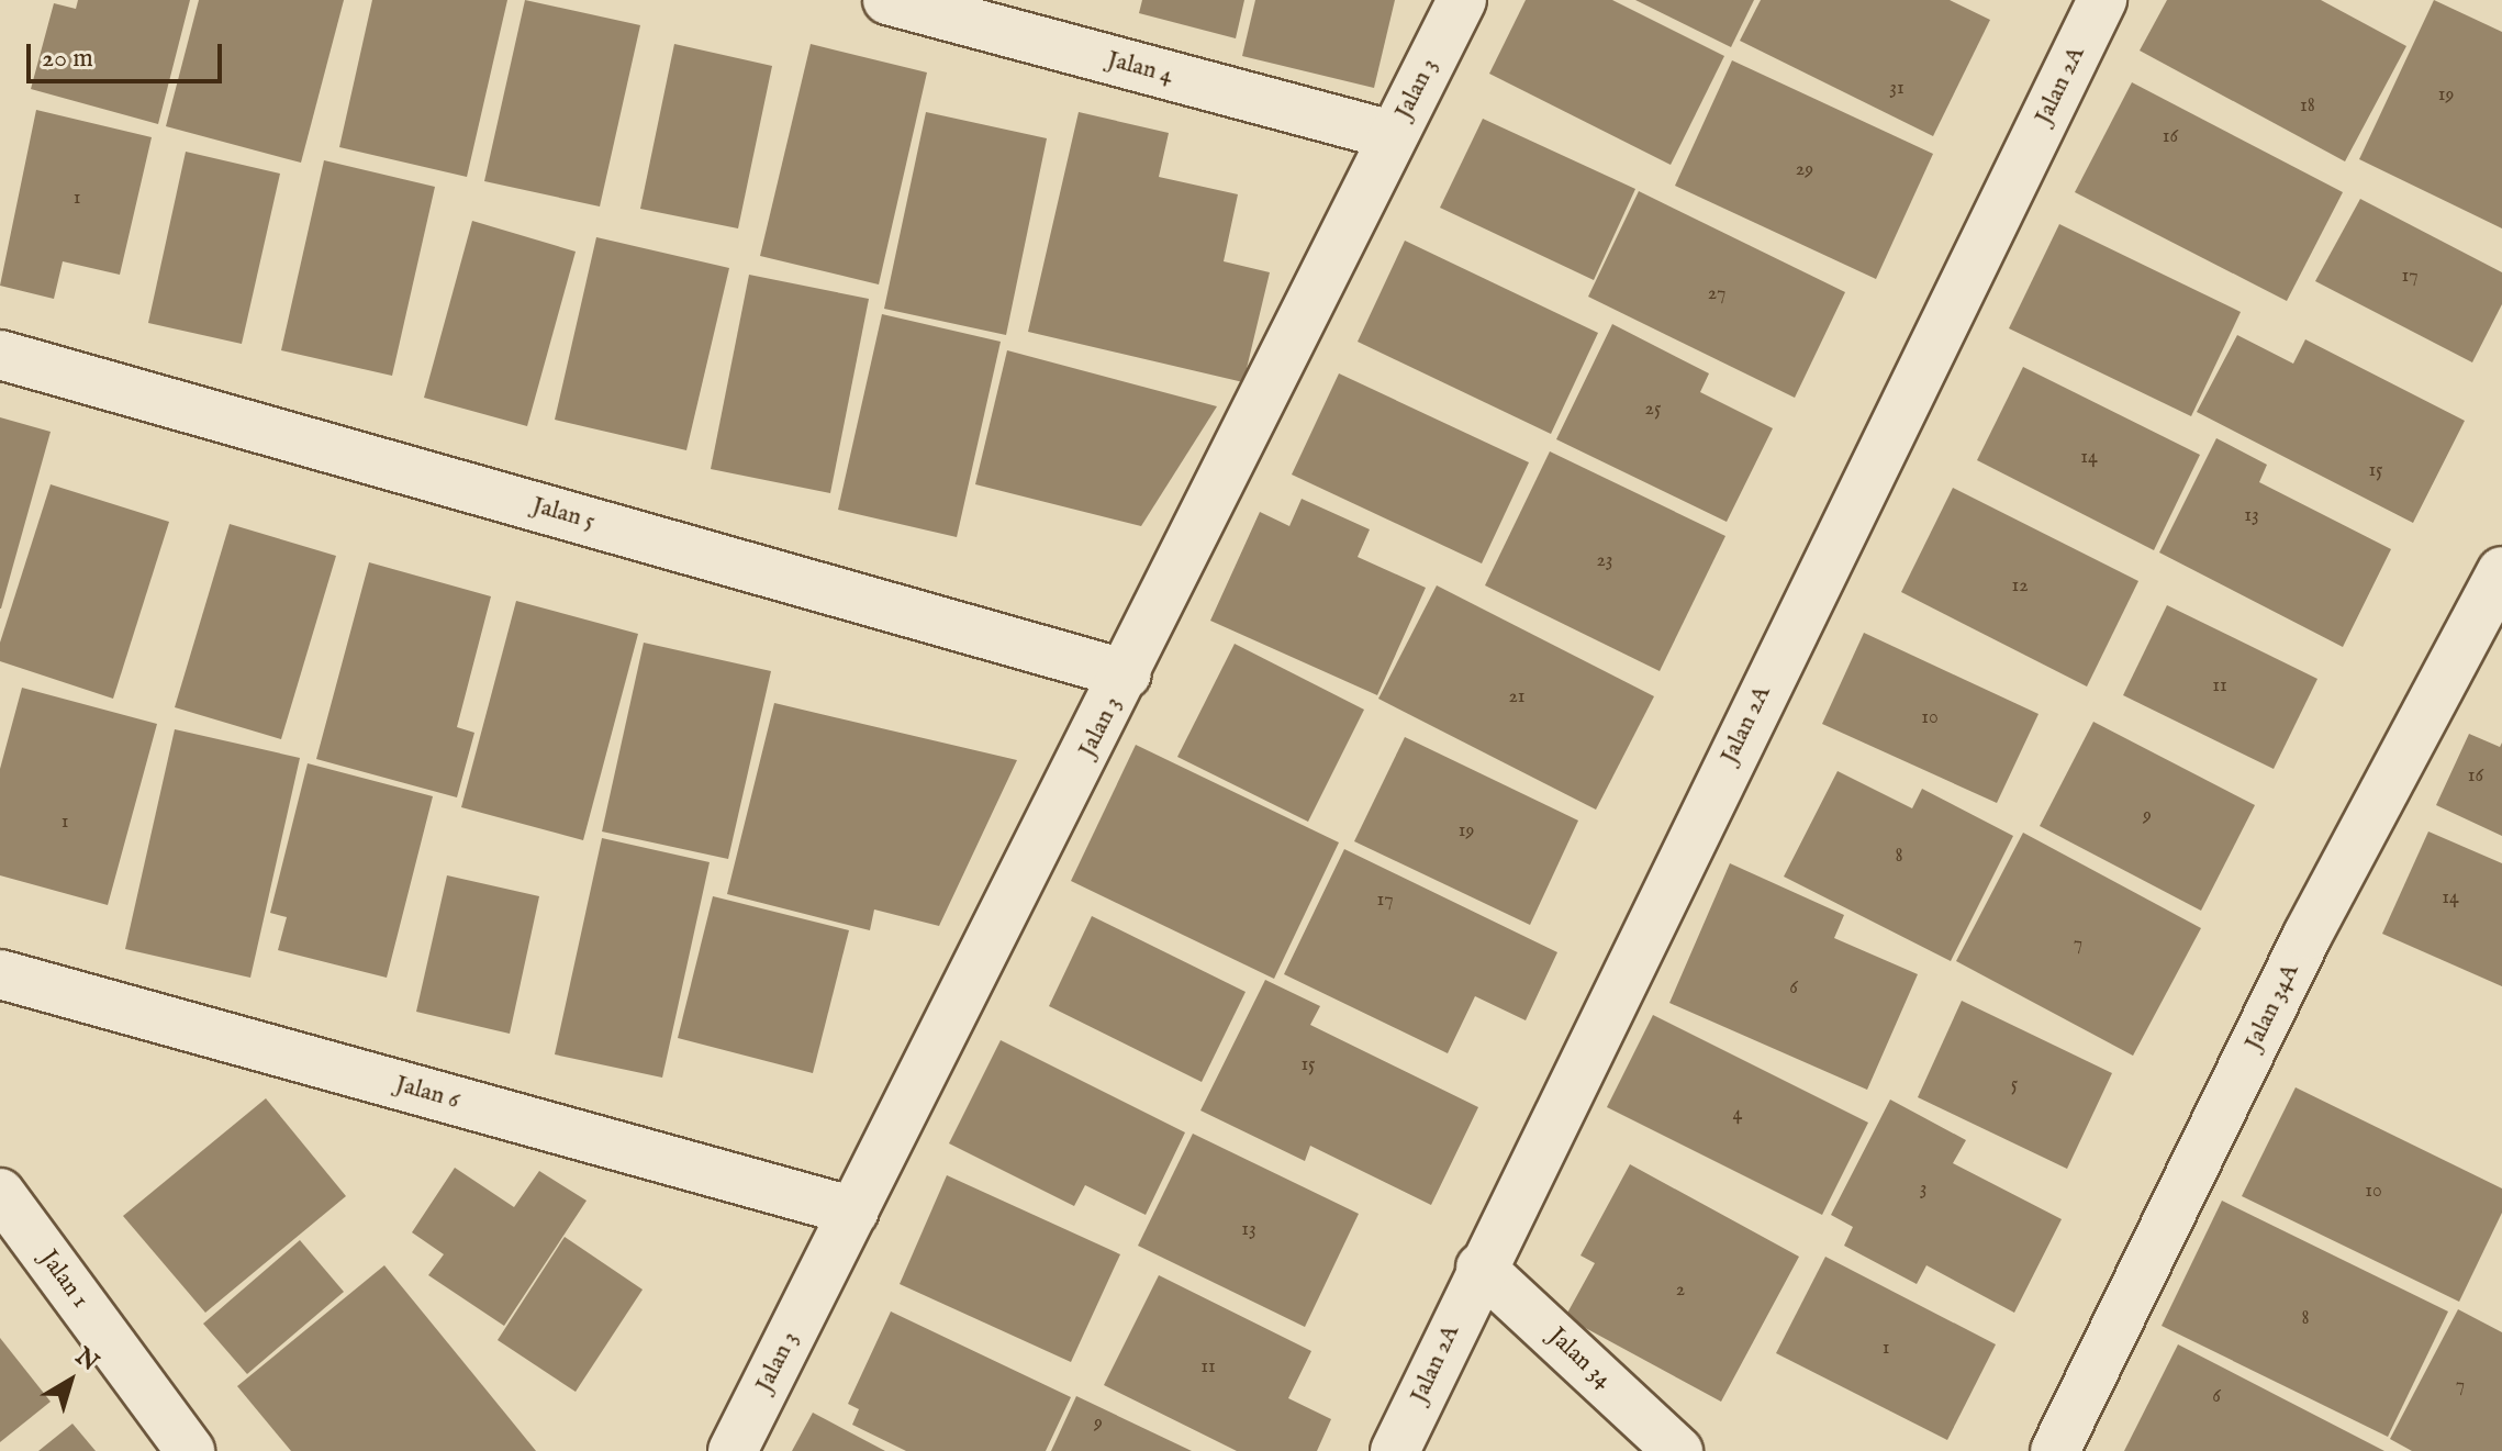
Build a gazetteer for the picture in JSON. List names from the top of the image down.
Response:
{
  "streets": {
    "street": [
      "Jalan 4",
      "Jalan 2A",
      "Jalan 3",
      "Jalan 5",
      "Jalan 34A",
      "Jalan 6",
      "Jalan 1",
      "Jalan 34"
    ]
  },
  "crossings": [
    ["Jalan 4", "Jalan 3"],
    ["Jalan 2A", "Jalan 34"],
    ["Jalan 3", "Jalan 5"],
    ["Jalan 3", "Jalan 6"]
  ],
  "house_numbers": [
    "31",
    "19",
    "18",
    "16",
    "29",
    "1",
    "17",
    "27",
    "25",
    "14",
    "15",
    "13",
    "23",
    "12",
    "11",
    "21",
    "10",
    "16",
    "9",
    "1",
    "19",
    "8",
    "14",
    "17",
    "7",
    "6",
    "15",
    "5",
    "4",
    "3",
    "10",
    "13",
    "2",
    "8",
    "1",
    "11",
    "7",
    "6",
    "9"
  ],
  "scale_bar": "20 m",
  "north": "top right"
}
